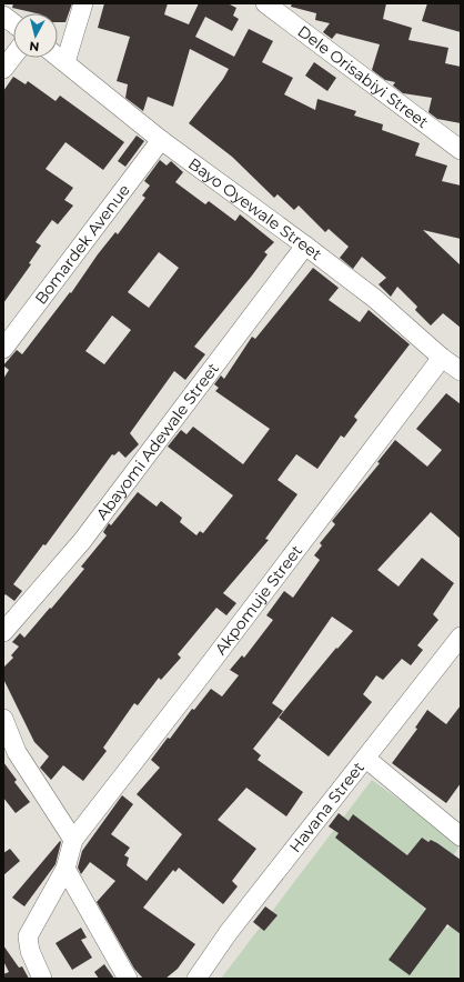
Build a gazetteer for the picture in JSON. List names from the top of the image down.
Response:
{
  "streets": {
    "street": [
      "Dele Orisabiyi Street",
      "Bayo Oyewale Street",
      "Bomardek Avenue",
      "Abayomi Adewale Street",
      "Akpomuje Street",
      "Havana Street"
    ]
  },
  "crossings": [
    ["Bayo Oyewale Street", "Bomardek Avenue"],
    ["Bayo Oyewale Street", "Abayomi Adewale Street"],
    ["Bayo Oyewale Street", "Akpomuje Street"]
  ],
  "north": "bottom"
}
